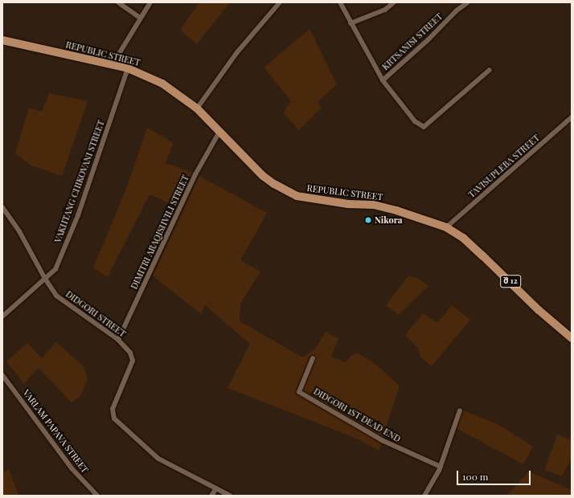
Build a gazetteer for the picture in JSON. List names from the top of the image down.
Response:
{
  "streets": {
    "main road": ["REPUBLIC STREET", "შ 12"],
    "street": [
      "KRTSANISI STREET",
      "TAVISUPLEBA STREET",
      "VAKHTANG CHIKOVANI STREET",
      "DIMITRI ARAQISHVILI STREET",
      "DIDGORI STREET",
      "DIDGORI 1ST DEAD END",
      "VARLAM PAPAVA STREET"
    ]
  },
  "crossings": [
    ["REPUBLIC STREET", "TAVISUPLEBA STREET"],
    ["REPUBLIC STREET", "VAKHTANG CHIKOVANI STREET"],
    ["REPUBLIC STREET", "DIMITRI ARAQISHVILI STREET"],
    ["VAKHTANG CHIKOVANI STREET", "DIDGORI STREET"],
    ["DIMITRI ARAQISHVILI STREET", "DIDGORI STREET"]
  ],
  "places": ["Nikora"],
  "scale_bar": "100 m"
}
